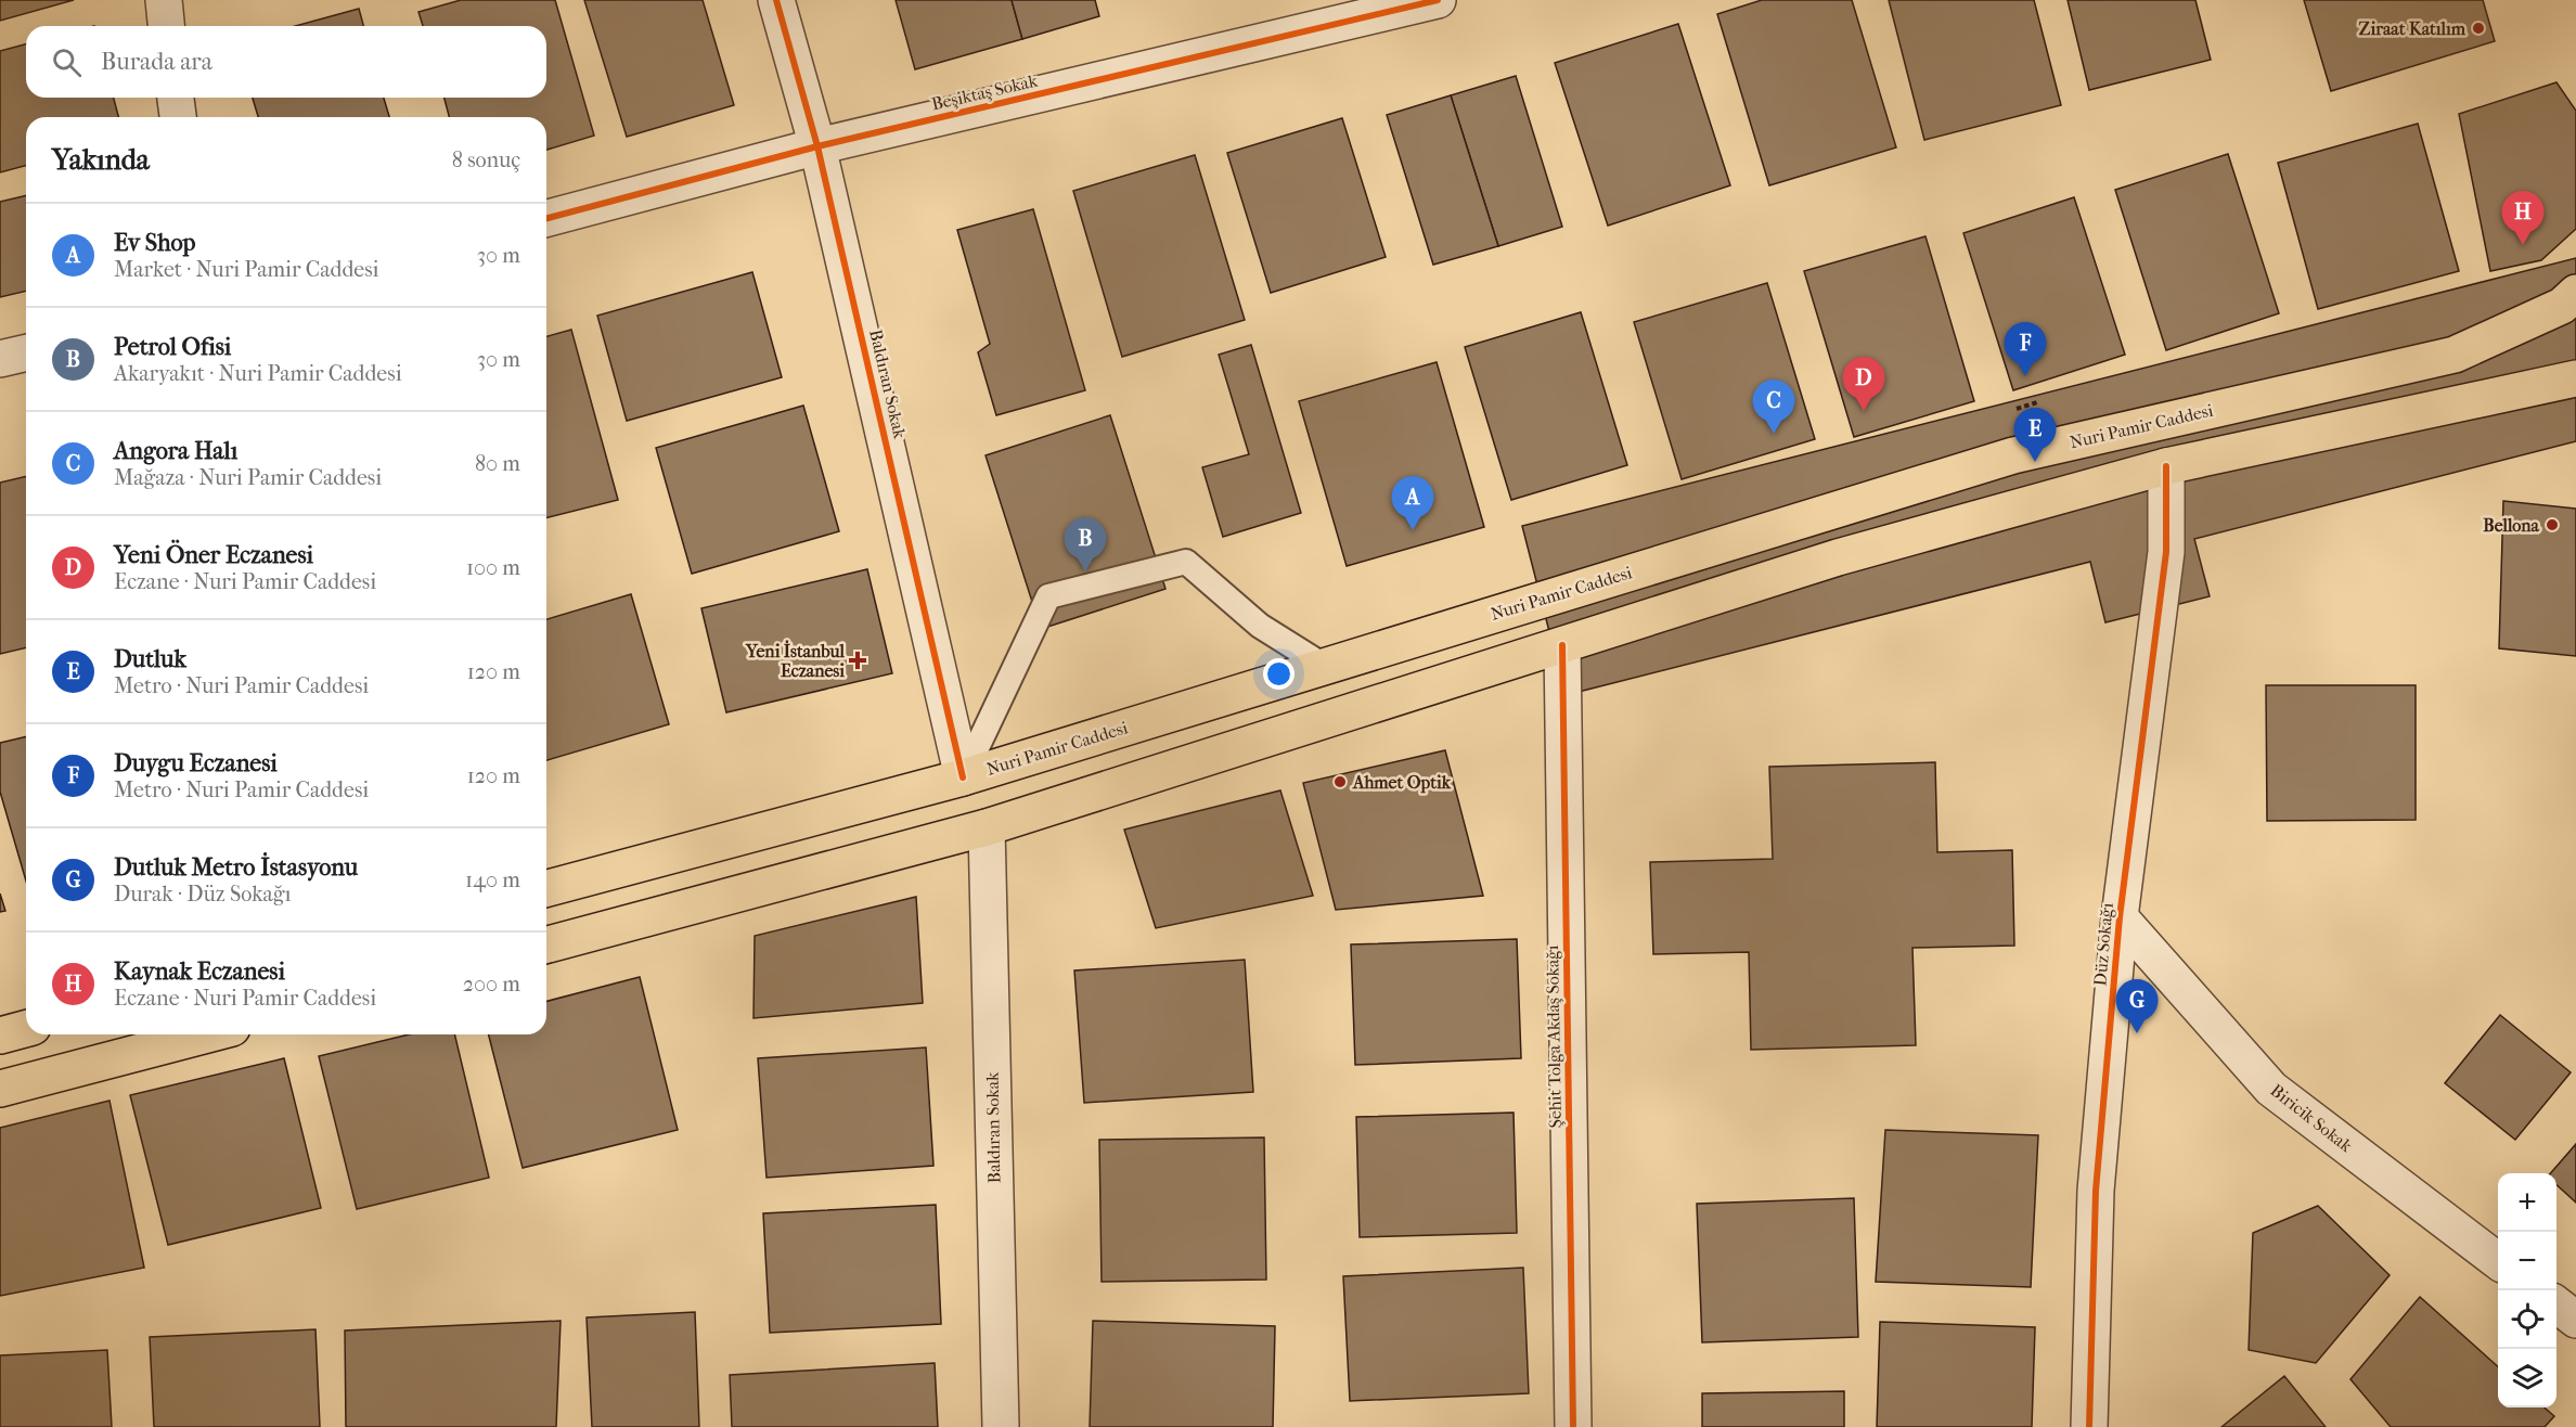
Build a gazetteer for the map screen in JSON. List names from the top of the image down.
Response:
{
  "streets": {
    "main road": ["Nuri Pamir Caddesi"],
    "street": [
      "Beşiktaş Sokak",
      "Baldıran Sokak",
      "Düz Sokağı",
      "Şehit Tolga Akdaş Sokağı",
      "Biricik Sokak"
    ]
  },
  "crossings": [
    ["Beşiktaş Sokak", "Baldıran Sokak"],
    ["Baldıran Sokak", "Nuri Pamir Caddesi"],
    ["Düz Sokağı", "Biricik Sokak"]
  ],
  "places": {
    "other": ["Ziraat Katılım", "Bellona", "Ahmet Optik"],
    "health": ["Yeni İstanbul Eczanesi"]
  },
  "page": {
    "search": "Burada ara",
    "heading": ["Yakında", "8 sonuç"],
    "pins": [
      "H",
      "F",
      "D",
      "C",
      "E",
      "A",
      "B",
      "G"
    ],
    "list": [
      {
        "mark": "A",
        "name": "Ev Shop",
        "note": "Market · Nuri Pamir Caddesi",
        "value": "30 m"
      },
      {
        "mark": "B",
        "name": "Petrol Ofisi",
        "note": "Akaryakıt · Nuri Pamir Caddesi",
        "value": "30 m"
      },
      {
        "mark": "C",
        "name": "Angora Halı",
        "note": "Mağaza · Nuri Pamir Caddesi",
        "value": "80 m"
      },
      {
        "mark": "D",
        "name": "Yeni Öner Eczanesi",
        "note": "Eczane · Nuri Pamir Caddesi",
        "value": "100 m"
      },
      {
        "mark": "E",
        "name": "Dutluk",
        "note": "Metro · Nuri Pamir Caddesi",
        "value": "120 m"
      },
      {
        "mark": "F",
        "name": "Duygu Eczanesi",
        "note": "Metro · Nuri Pamir Caddesi",
        "value": "120 m"
      },
      {
        "mark": "G",
        "name": "Dutluk Metro İstasyonu",
        "note": "Durak · Düz Sokağı",
        "value": "140 m"
      },
      {
        "mark": "H",
        "name": "Kaynak Eczanesi",
        "note": "Eczane · Nuri Pamir Caddesi",
        "value": "200 m"
      }
    ],
    "map_buttons": ["+", "−"]
  }
}
